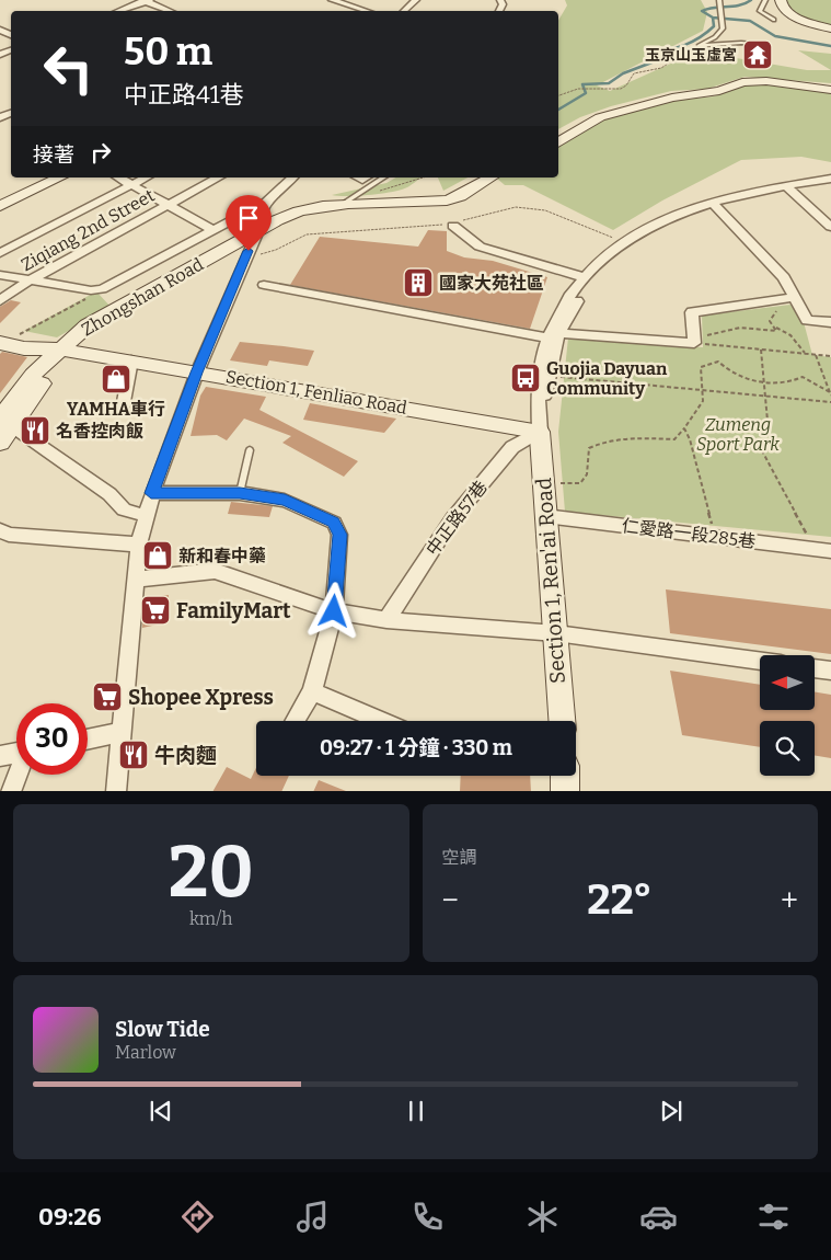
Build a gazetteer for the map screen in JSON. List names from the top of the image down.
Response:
{
  "streets": {
    "main road": ["Zhongshan Road", "Section 1, Fenliao Road", "Section 1, Ren'ai Road"],
    "street": ["Ziqiang 2nd Street", "中正路57巷", "仁愛路一段285巷"]
  },
  "crossings": [
    ["Zhongshan Road", "Section 1, Fenliao Road"],
    ["Section 1, Fenliao Road", "中正路57巷"],
    ["Section 1, Fenliao Road", "Section 1, Ren'ai Road"],
    ["中正路57巷", "Section 1, Ren'ai Road"],
    ["仁愛路一段285巷", "Section 1, Ren'ai Road"]
  ],
  "parks": ["Zumeng Sport Park"],
  "places": {
    "temple": ["玉京山玉虛宮"],
    "building": ["國家大苑社區"],
    "bus stop": ["Guojia Dayuan Community"],
    "shop": ["YAMHA車行", "新和春中藥"],
    "restaurant": ["名香控肉飯", "牛肉麵"],
    "supermarket": ["FamilyMart", "Shopee Xpress"]
  },
  "north": "left",
  "page": {
    "turn": ["50 m", "中正路41巷"],
    "then": "接著",
    "limit": "30",
    "trip": "09:27 · 1 分鐘 · 330 m",
    "tile": [
      ["20", "km/h"],
      "空調"
    ],
    "heat": ["−", "22°", "+"],
    "song": ["Slow Tide", "Marlow"],
    "tabs": "09:26"
  }
}
